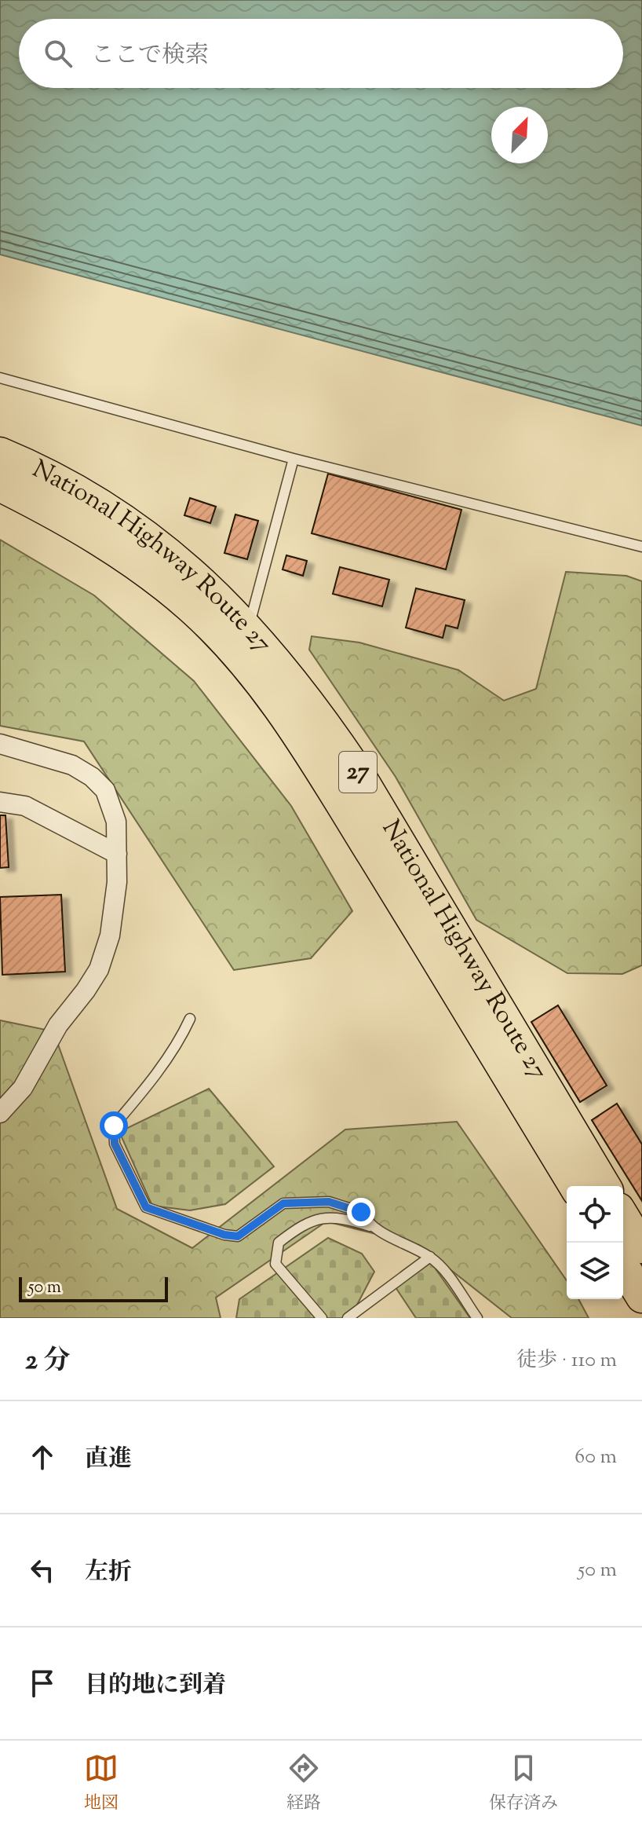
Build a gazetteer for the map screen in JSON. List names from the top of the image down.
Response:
{
  "streets": {
    "highway": ["National Highway Route 27", "27"]
  },
  "scale_bar": "50 m",
  "north": "top right",
  "page": {
    "search": "ここで検索",
    "scale": "50 m",
    "heading": ["2 分", "徒歩 · 110 m"],
    "list": [
      ["直進", "60 m"],
      ["左折", "50 m"],
      "目的地に到着"
    ],
    "nav": ["地図", "経路", "保存済み"]
  }
}
